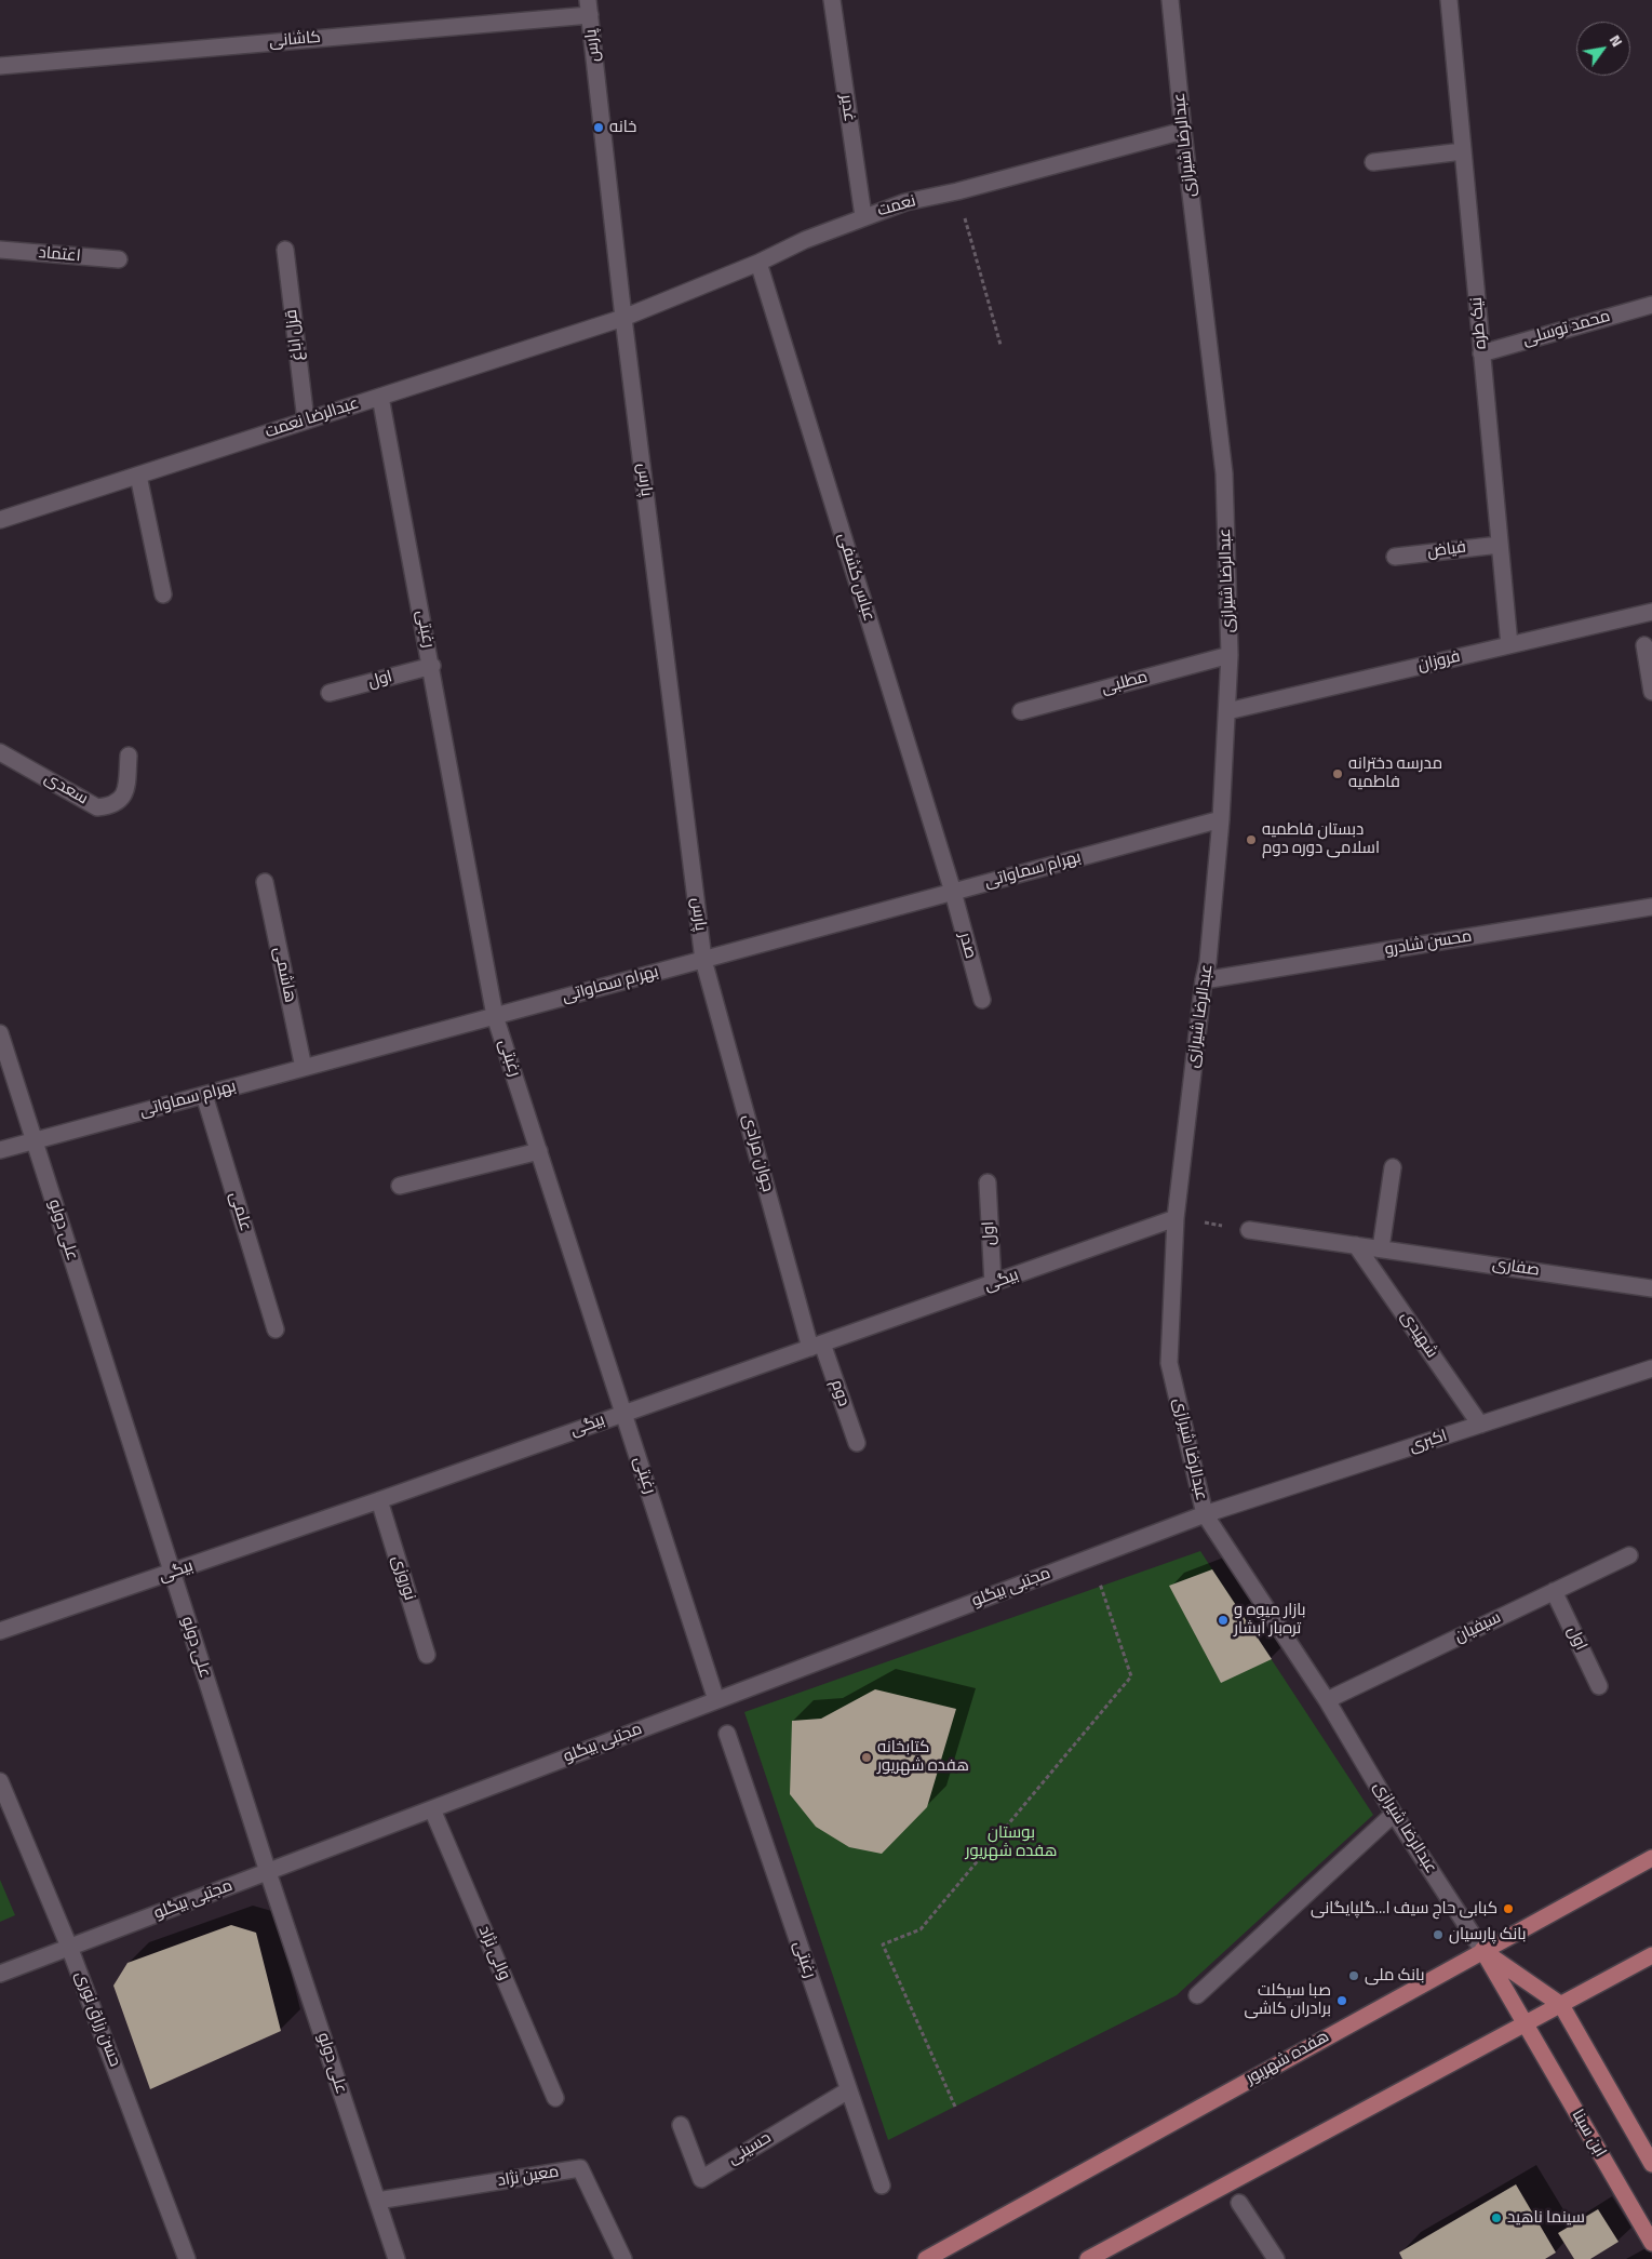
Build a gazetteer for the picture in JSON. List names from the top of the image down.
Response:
{
  "streets": {
    "main road": ["هفده شهریور", "ابن سینا"],
    "street": [
      "کاشانی",
      "پارس",
      "غدیر",
      "عبدالرضا شیرازی",
      "نعمت",
      "اعتماد",
      "نیک طره",
      "محمد توسلی",
      "قزل اباغ",
      "عبدالرضا نعمت",
      "فیاض",
      "عباس کشفی",
      "رغبتی",
      "فروزان",
      "اول",
      "مطلبی",
      "سعدی",
      "بهرام سماواتی",
      "محسن شادرو",
      "صدر",
      "هاشمی",
      "جوان مرادی",
      "علمی",
      "علی دولو",
      "صفاری",
      "بیگی",
      "شهیدی",
      "دوم",
      "اکبری",
      "نوروزی",
      "مجتبی بیگلو",
      "سیفیان",
      "والی نژاد",
      "حسن رزاق نوری",
      "حسینی",
      "معین نژاد"
    ]
  },
  "crossings": [
    ["کاشانی", "پارس"],
    ["پارس", "نعمت"],
    ["پارس", "عبدالرضا نعمت"],
    ["پارس", "بهرام سماواتی"],
    ["پارس", "جوان مرادی"],
    ["غدیر", "نعمت"],
    ["عبدالرضا شیرازی", "نعمت"],
    ["عبدالرضا شیرازی", "فروزان"],
    ["عبدالرضا شیرازی", "مطلبی"],
    ["عبدالرضا شیرازی", "بهرام سماواتی"],
    ["عبدالرضا شیرازی", "محسن شادرو"],
    ["عبدالرضا شیرازی", "بیگی"],
    ["عبدالرضا شیرازی", "اکبری"],
    ["عبدالرضا شیرازی", "مجتبی بیگلو"],
    ["عبدالرضا شیرازی", "سیفیان"],
    ["عبدالرضا شیرازی", "هفده شهریور"],
    ["عبدالرضا شیرازی", "ابن سینا"],
    ["نعمت", "عبدالرضا نعمت"],
    ["نعمت", "عباس کشفی"],
    ["نیک طره", "محمد توسلی"],
    ["نیک طره", "فیاض"],
    ["نیک طره", "فروزان"],
    ["قزل اباغ", "عبدالرضا نعمت"],
    ["عبدالرضا نعمت", "رغبتی"],
    ["عباس کشفی", "بهرام سماواتی"],
    ["عباس کشفی", "صدر"],
    ["رغبتی", "اول"],
    ["رغبتی", "بهرام سماواتی"],
    ["رغبتی", "بیگی"],
    ["رغبتی", "مجتبی بیگلو"],
    ["رغبتی", "حسینی"],
    ["اول", "بیگی"],
    ["اول", "سیفیان"],
    ["بهرام سماواتی", "صدر"],
    ["بهرام سماواتی", "هاشمی"],
    ["بهرام سماواتی", "جوان مرادی"],
    ["بهرام سماواتی", "علمی"],
    ["بهرام سماواتی", "علی دولو"],
    ["جوان مرادی", "بیگی"],
    ["جوان مرادی", "دوم"],
    ["علی دولو", "بیگی"],
    ["علی دولو", "مجتبی بیگلو"],
    ["علی دولو", "معین نژاد"],
    ["صفاری", "شهیدی"],
    ["بیگی", "دوم"],
    ["بیگی", "نوروزی"],
    ["شهیدی", "اکبری"],
    ["اکبری", "مجتبی بیگلو"],
    ["مجتبی بیگلو", "والی نژاد"],
    ["مجتبی بیگلو", "حسن رزاق نوری"],
    ["هفده شهریور", "ابن سینا"]
  ],
  "parks": ["بوستان هفده شهریور"],
  "places": [
    "خانه",
    "مدرسه دخترانه فاطمیه",
    "دبستان فاطمیه اسلامی دوره دوم",
    "بازار میوه و تره‌بار آبشار",
    "کتابخانه هفده شهریور",
    "کبابی حاج سیف ا...گلپایگانی",
    "بانک پارسیان",
    "بانک ملی",
    "صبا سیکلت برادران کاشی",
    "سینما ناهید"
  ],
  "north": "top right"
}
